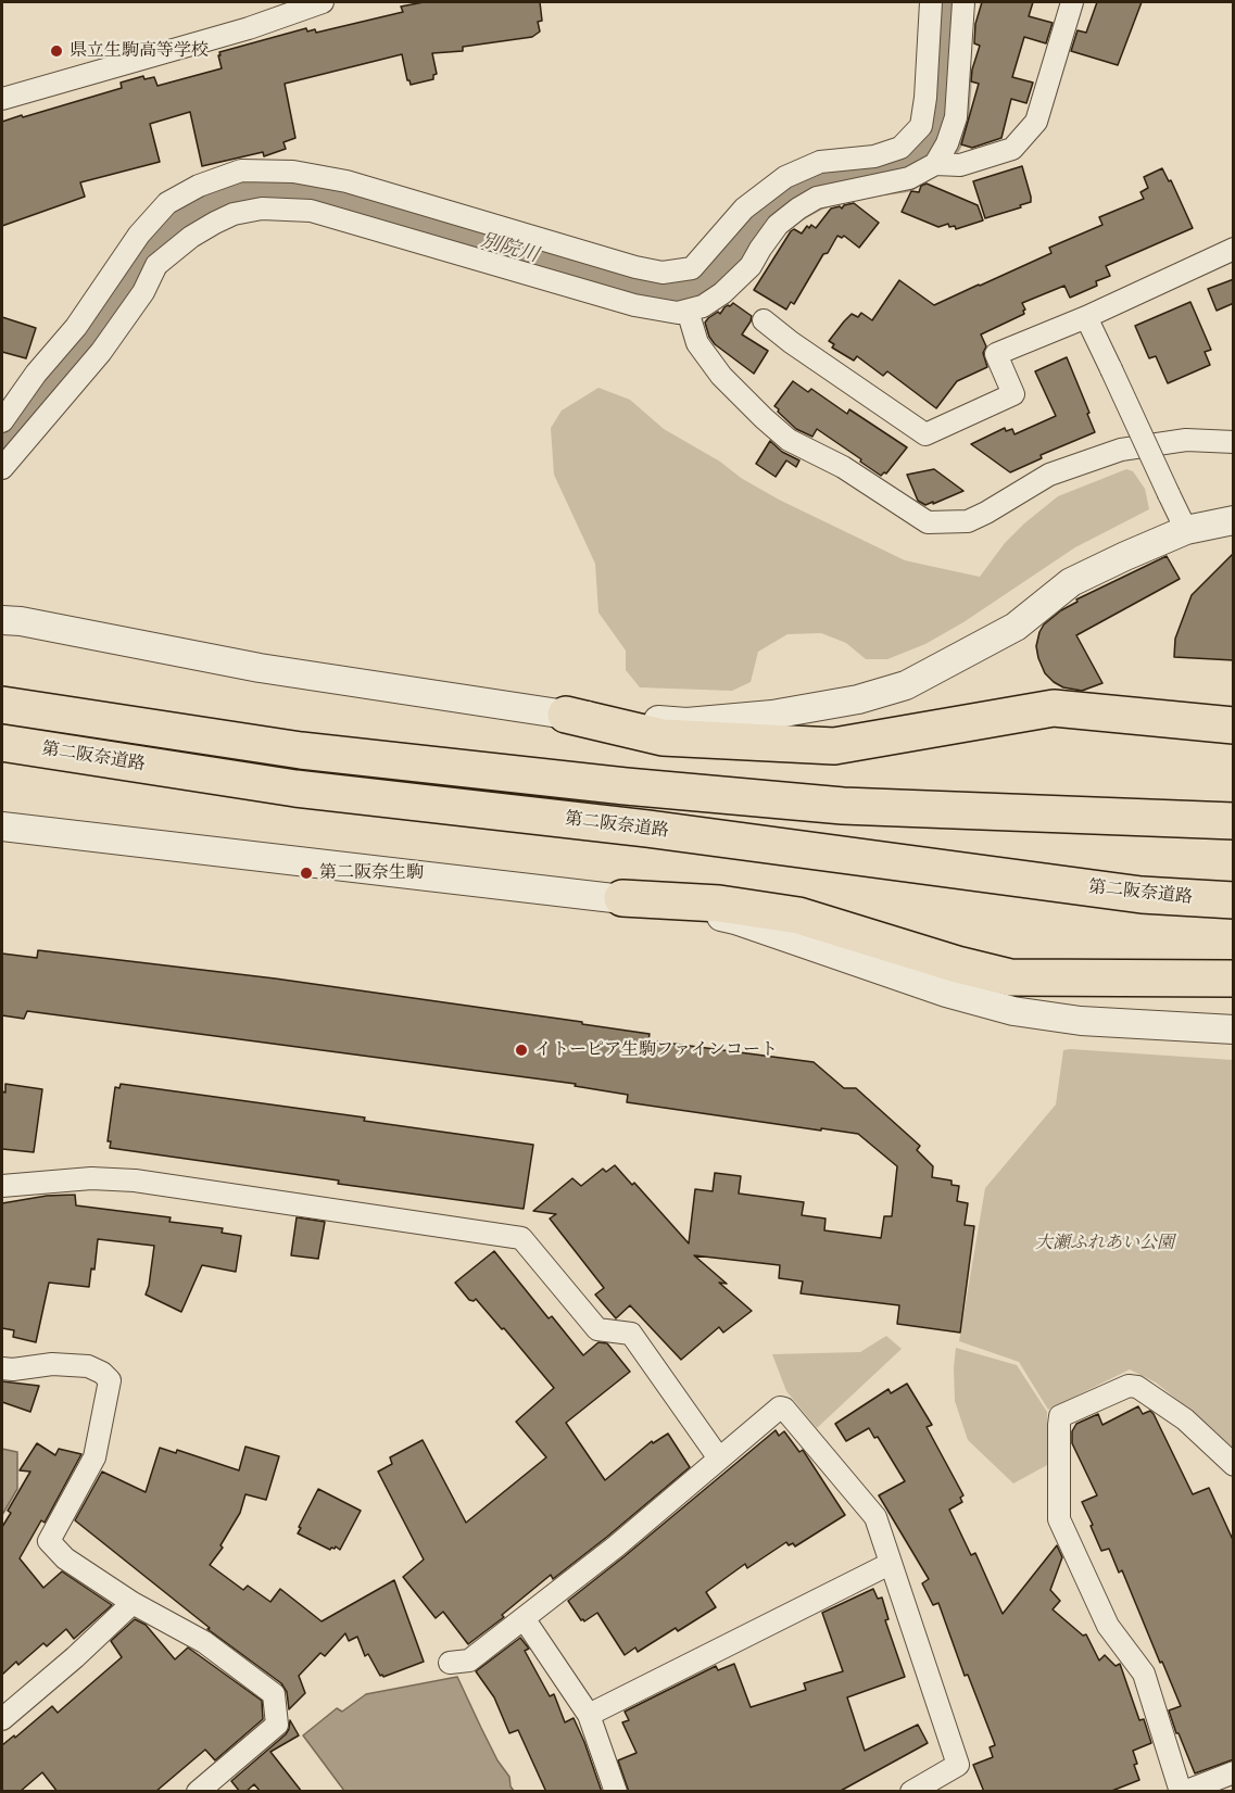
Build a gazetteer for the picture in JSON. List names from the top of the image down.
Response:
{
  "streets": {
    "highway": ["第二阪奈道路"]
  },
  "water": ["別院川"],
  "parks": ["大瀬ふれあい公園"],
  "places": ["県立生駒高等学校", "第二阪奈生駒", "イトーピア生駒ファインコート"]
}
